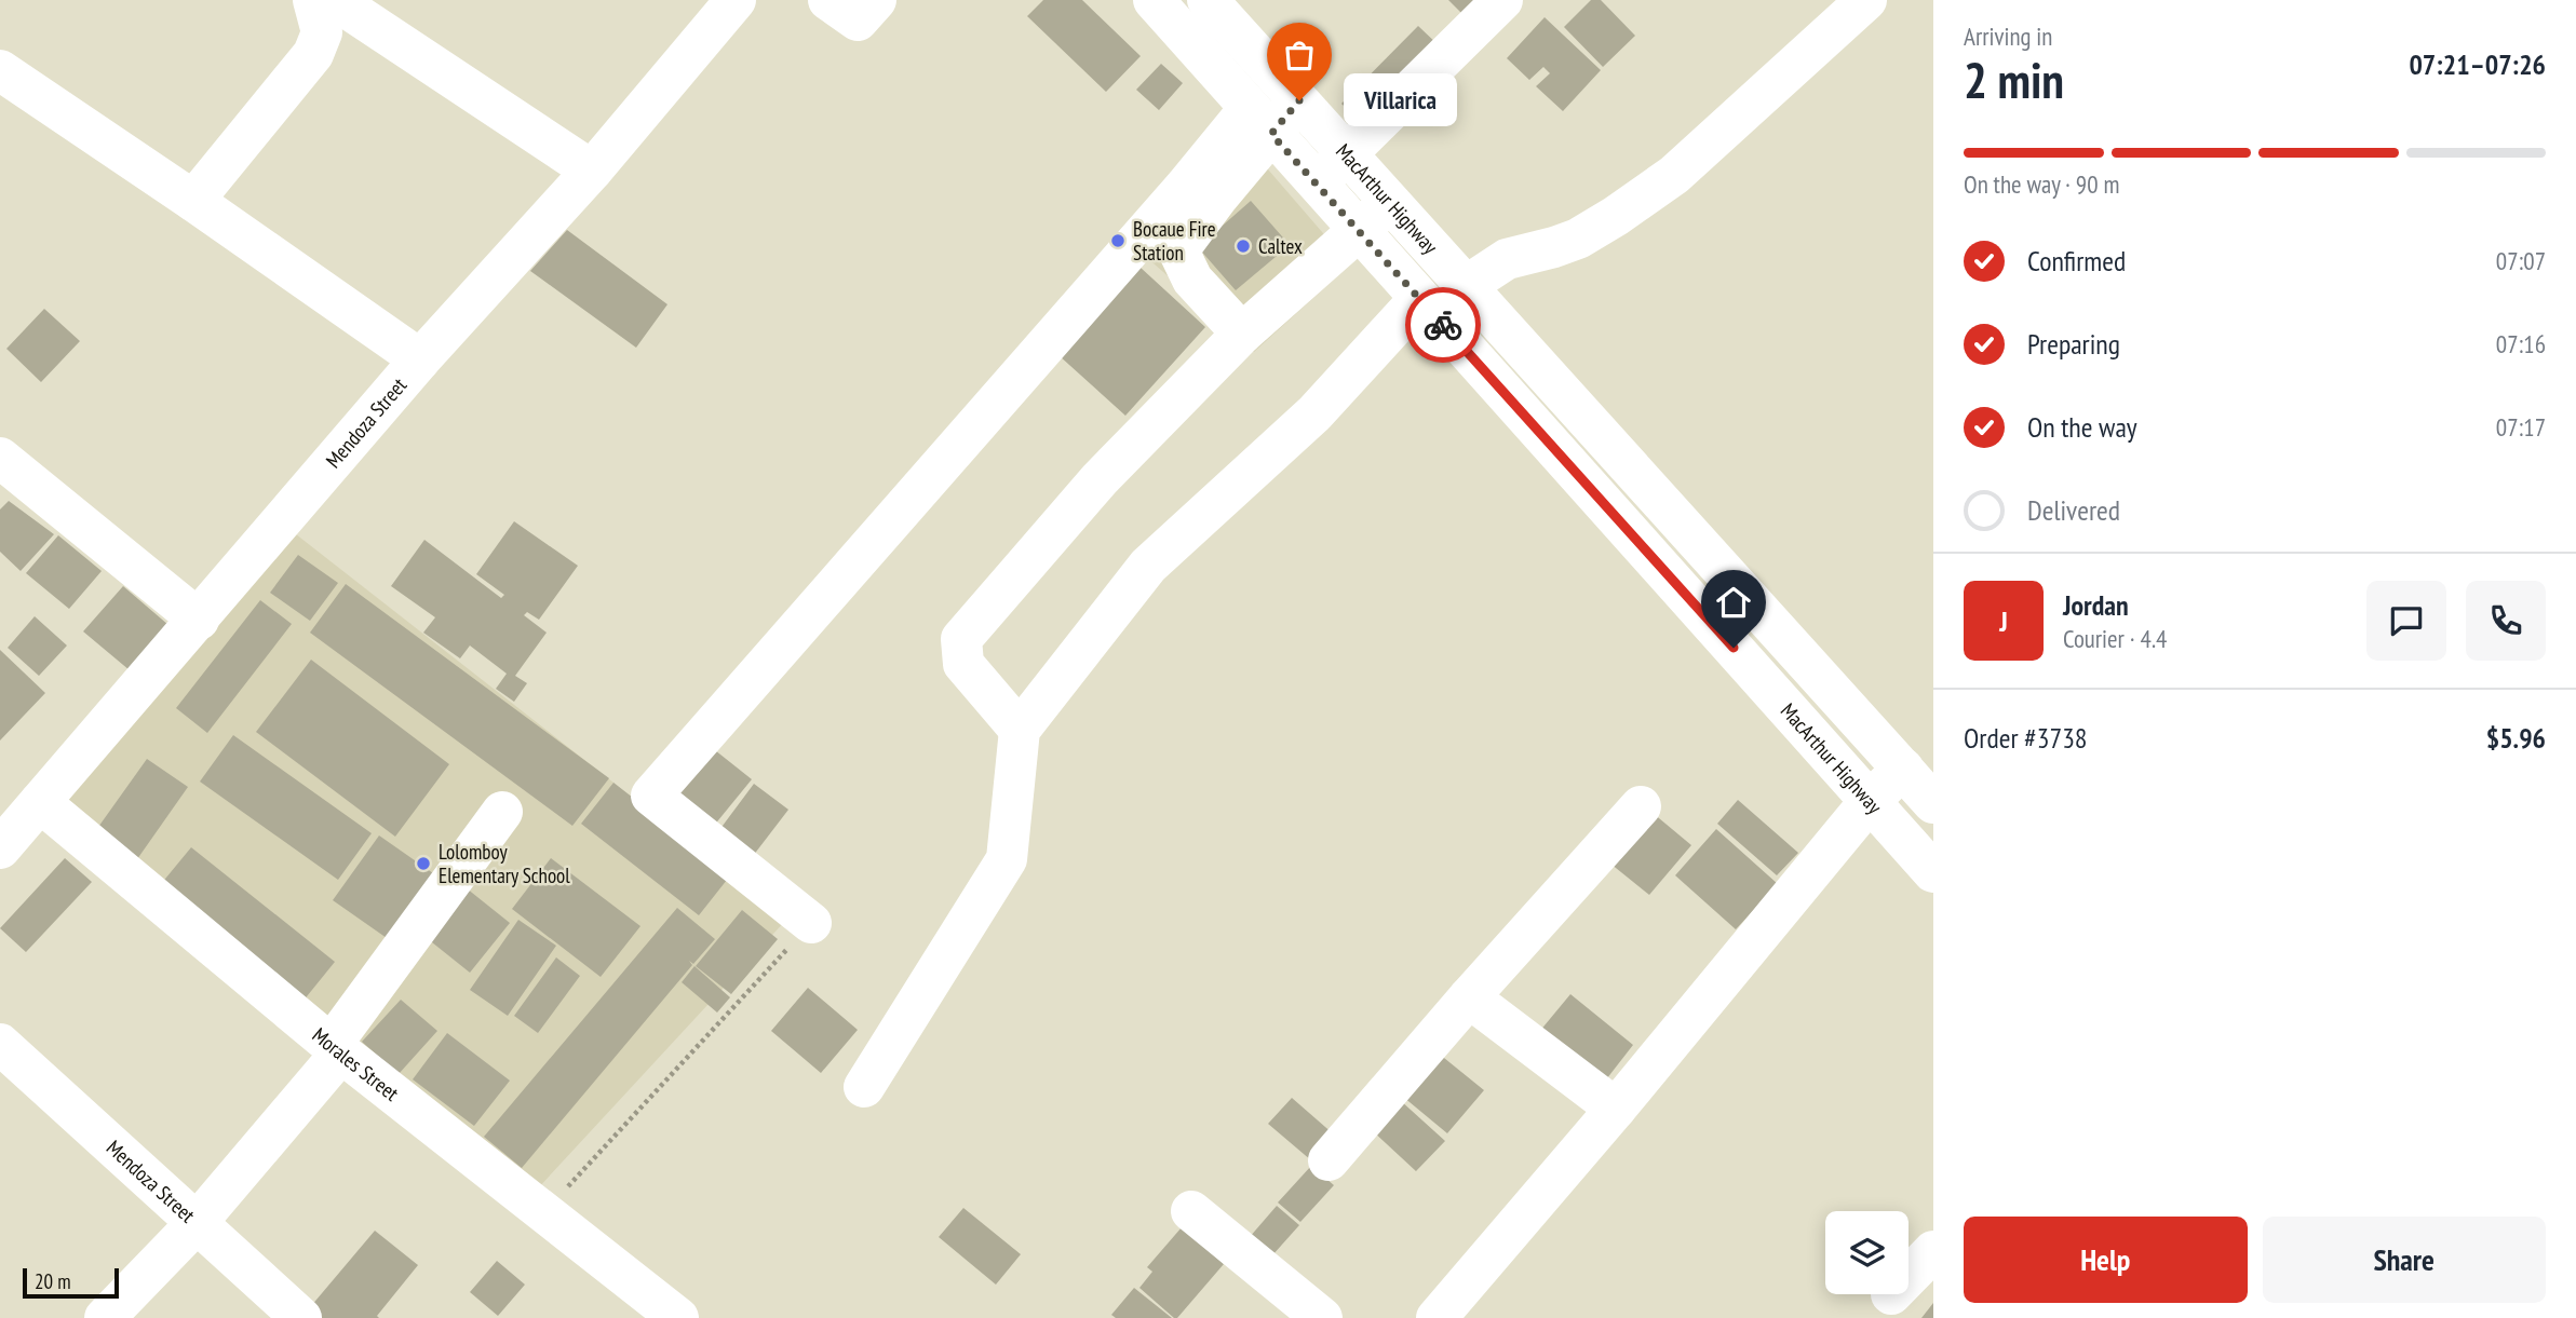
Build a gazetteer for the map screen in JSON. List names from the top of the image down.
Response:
{
  "streets": {
    "main road": ["MacArthur Highway", "Mendoza Street", "Morales Street"]
  },
  "crossings": [
    ["Mendoza Street", "Morales Street"]
  ],
  "places": [
    "Villarica",
    "Bocaue Fire Station",
    "Caltex",
    "Lolomboy Elementary School"
  ],
  "scale_bar": "20 m",
  "page": {
    "heading": ["2 min", "Arriving in", "07:21–07:26"],
    "panel": [
      "Jordan",
      "Courier · 4.4",
      "Order #3738",
      "$5.96"
    ],
    "bubble": "Villarica",
    "bar": "On the way · 90 m",
    "list": [
      ["Confirmed", "07:07"],
      ["Preparing", "07:16"],
      ["On the way", "07:17"],
      "Delivered"
    ],
    "round": "J",
    "buttons": ["Help", "Share"],
    "scale": "20 m"
  }
}
